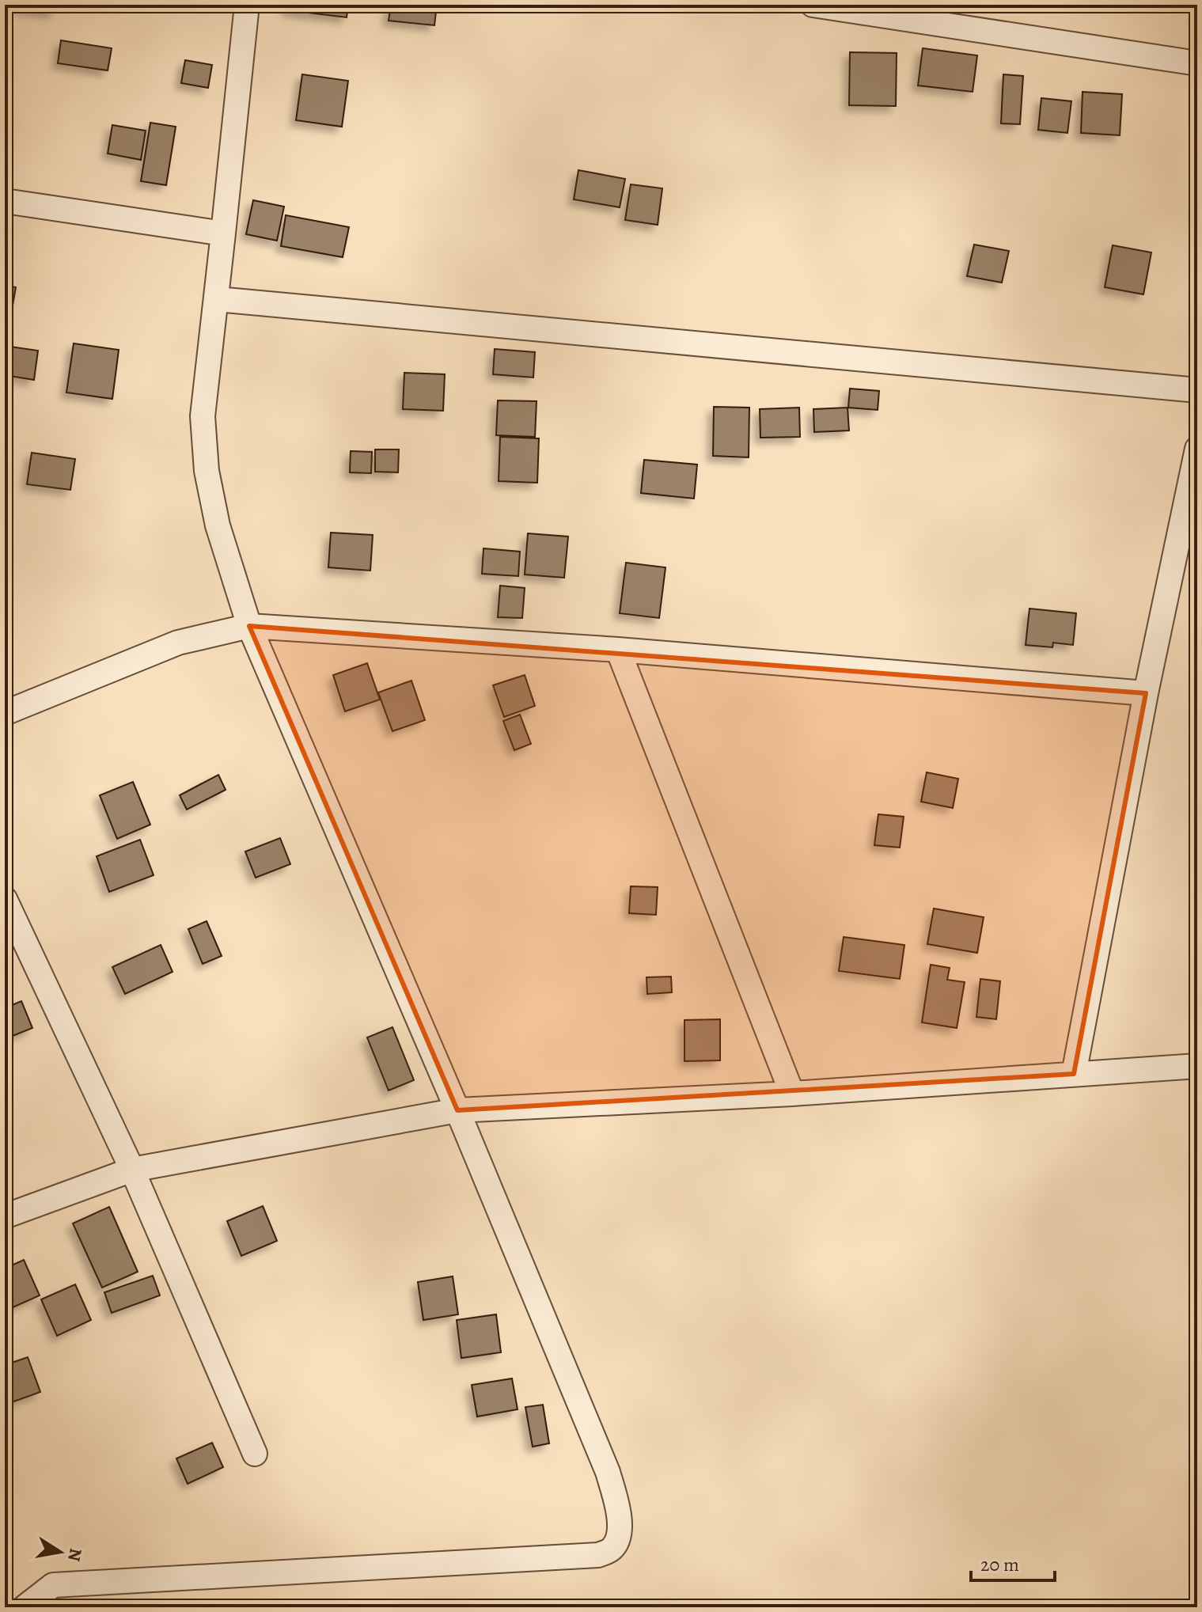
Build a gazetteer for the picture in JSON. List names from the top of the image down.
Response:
{
  "scale_bar": "20 m",
  "north": "right"
}
